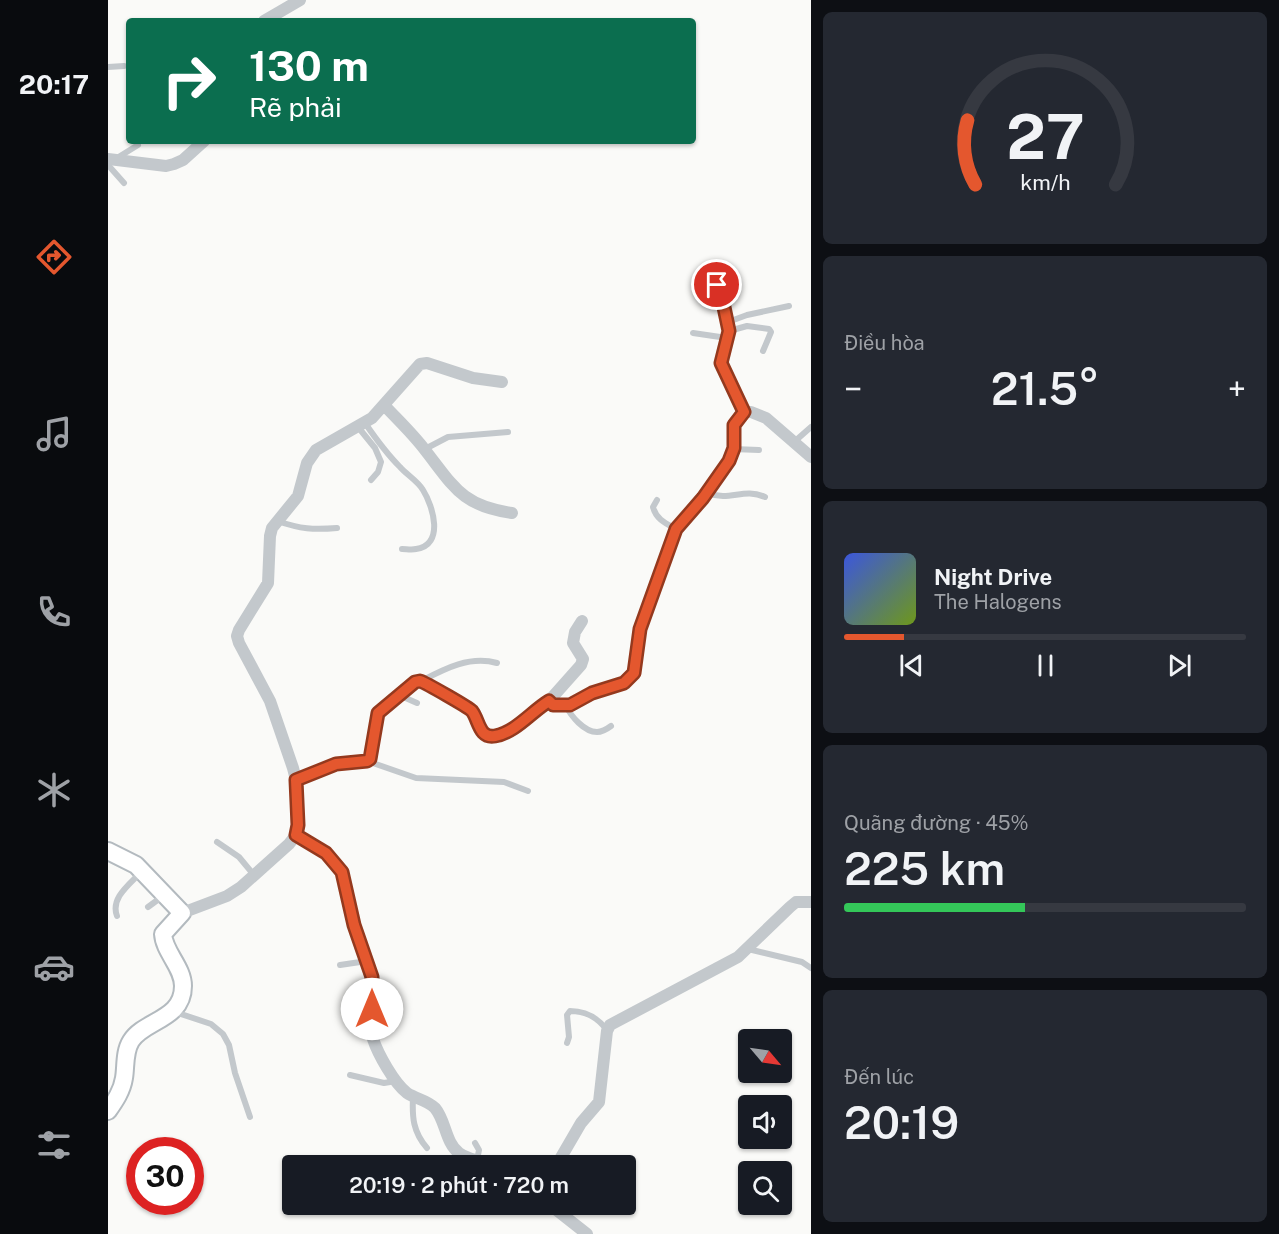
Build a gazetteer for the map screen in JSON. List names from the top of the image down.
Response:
{
  "north": "bottom right",
  "page": {
    "tabs": "20:17",
    "turn": ["130 m", "Rẽ phải"],
    "tile": [
      "Điều hòa",
      ["Quãng đường · 45%", "225 km"],
      ["Đến lúc", "20:19"]
    ],
    "heat": ["−", "21.5°", "+"],
    "song": ["Night Drive", "The Halogens"],
    "limit": "30",
    "trip": "20:19 · 2 phút · 720 m",
    "gauge": ["27", "km/h"]
  }
}
